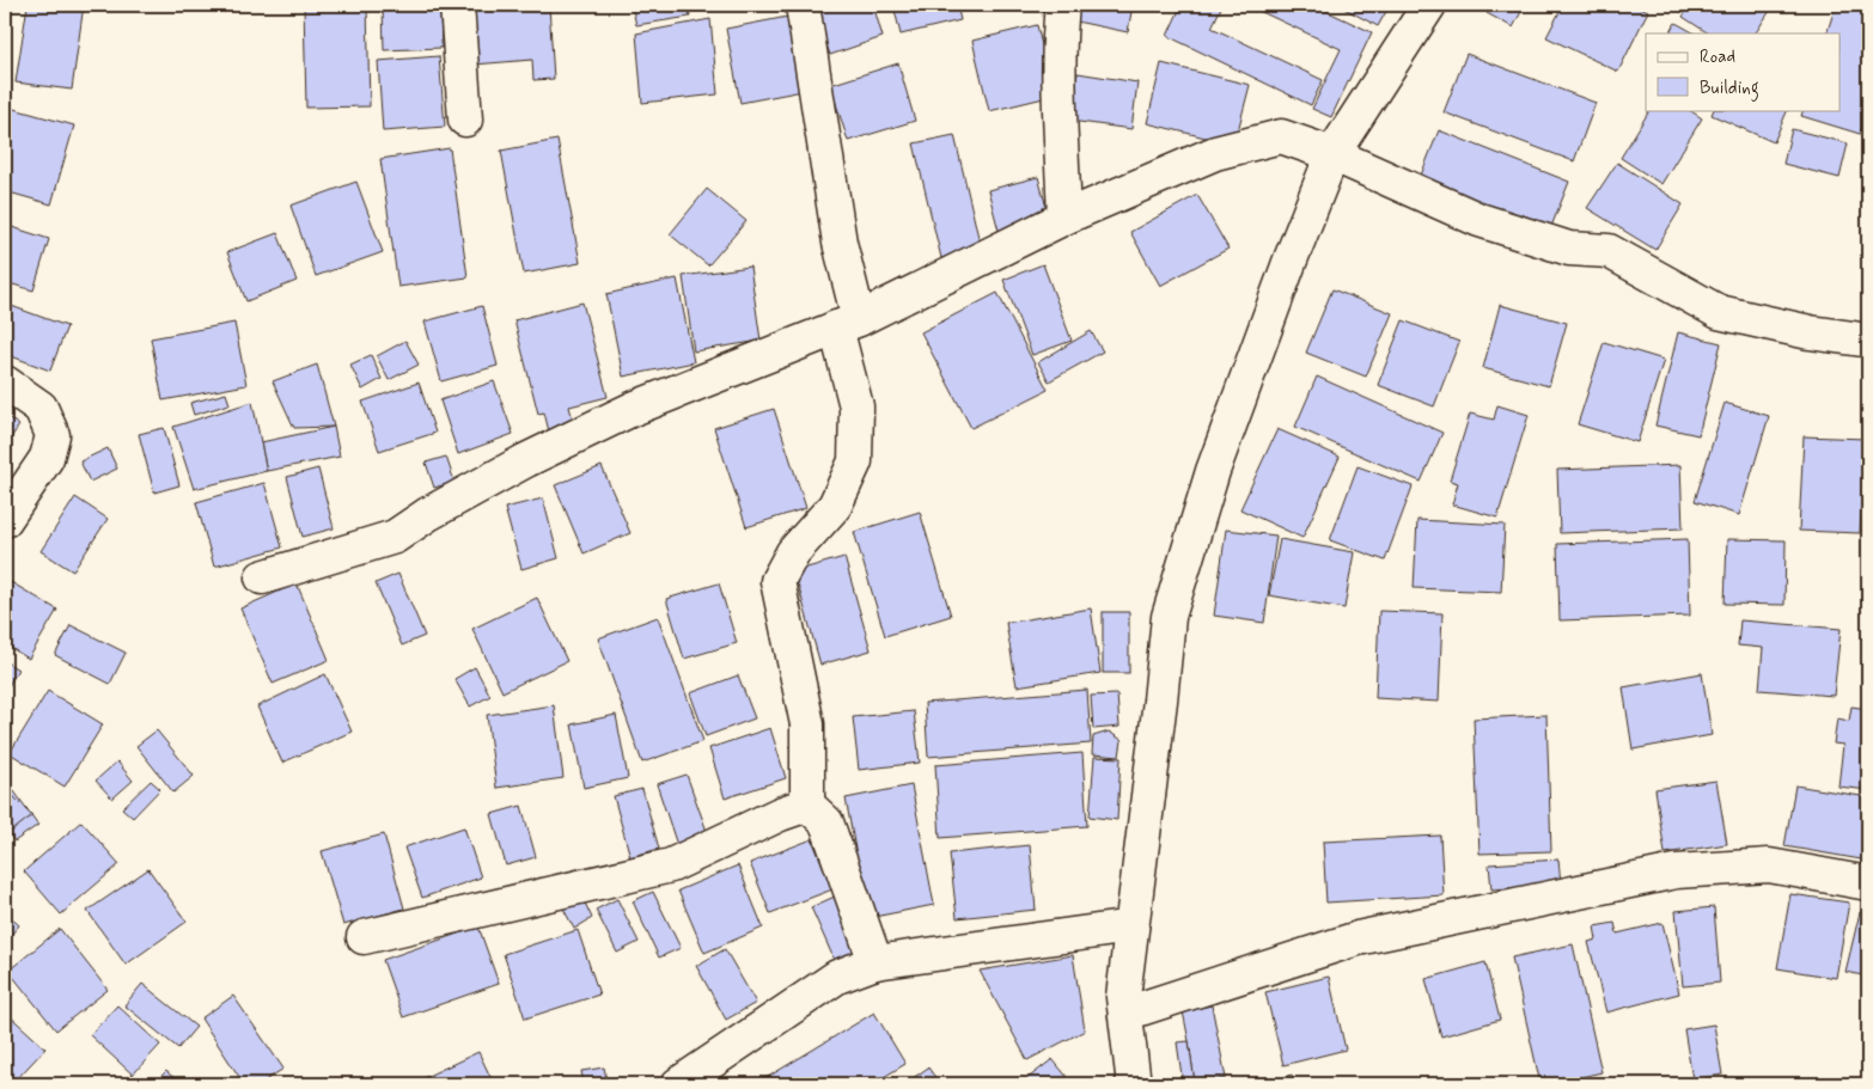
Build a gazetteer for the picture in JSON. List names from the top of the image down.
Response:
{
  "legend": ["Road", "Building"]
}
